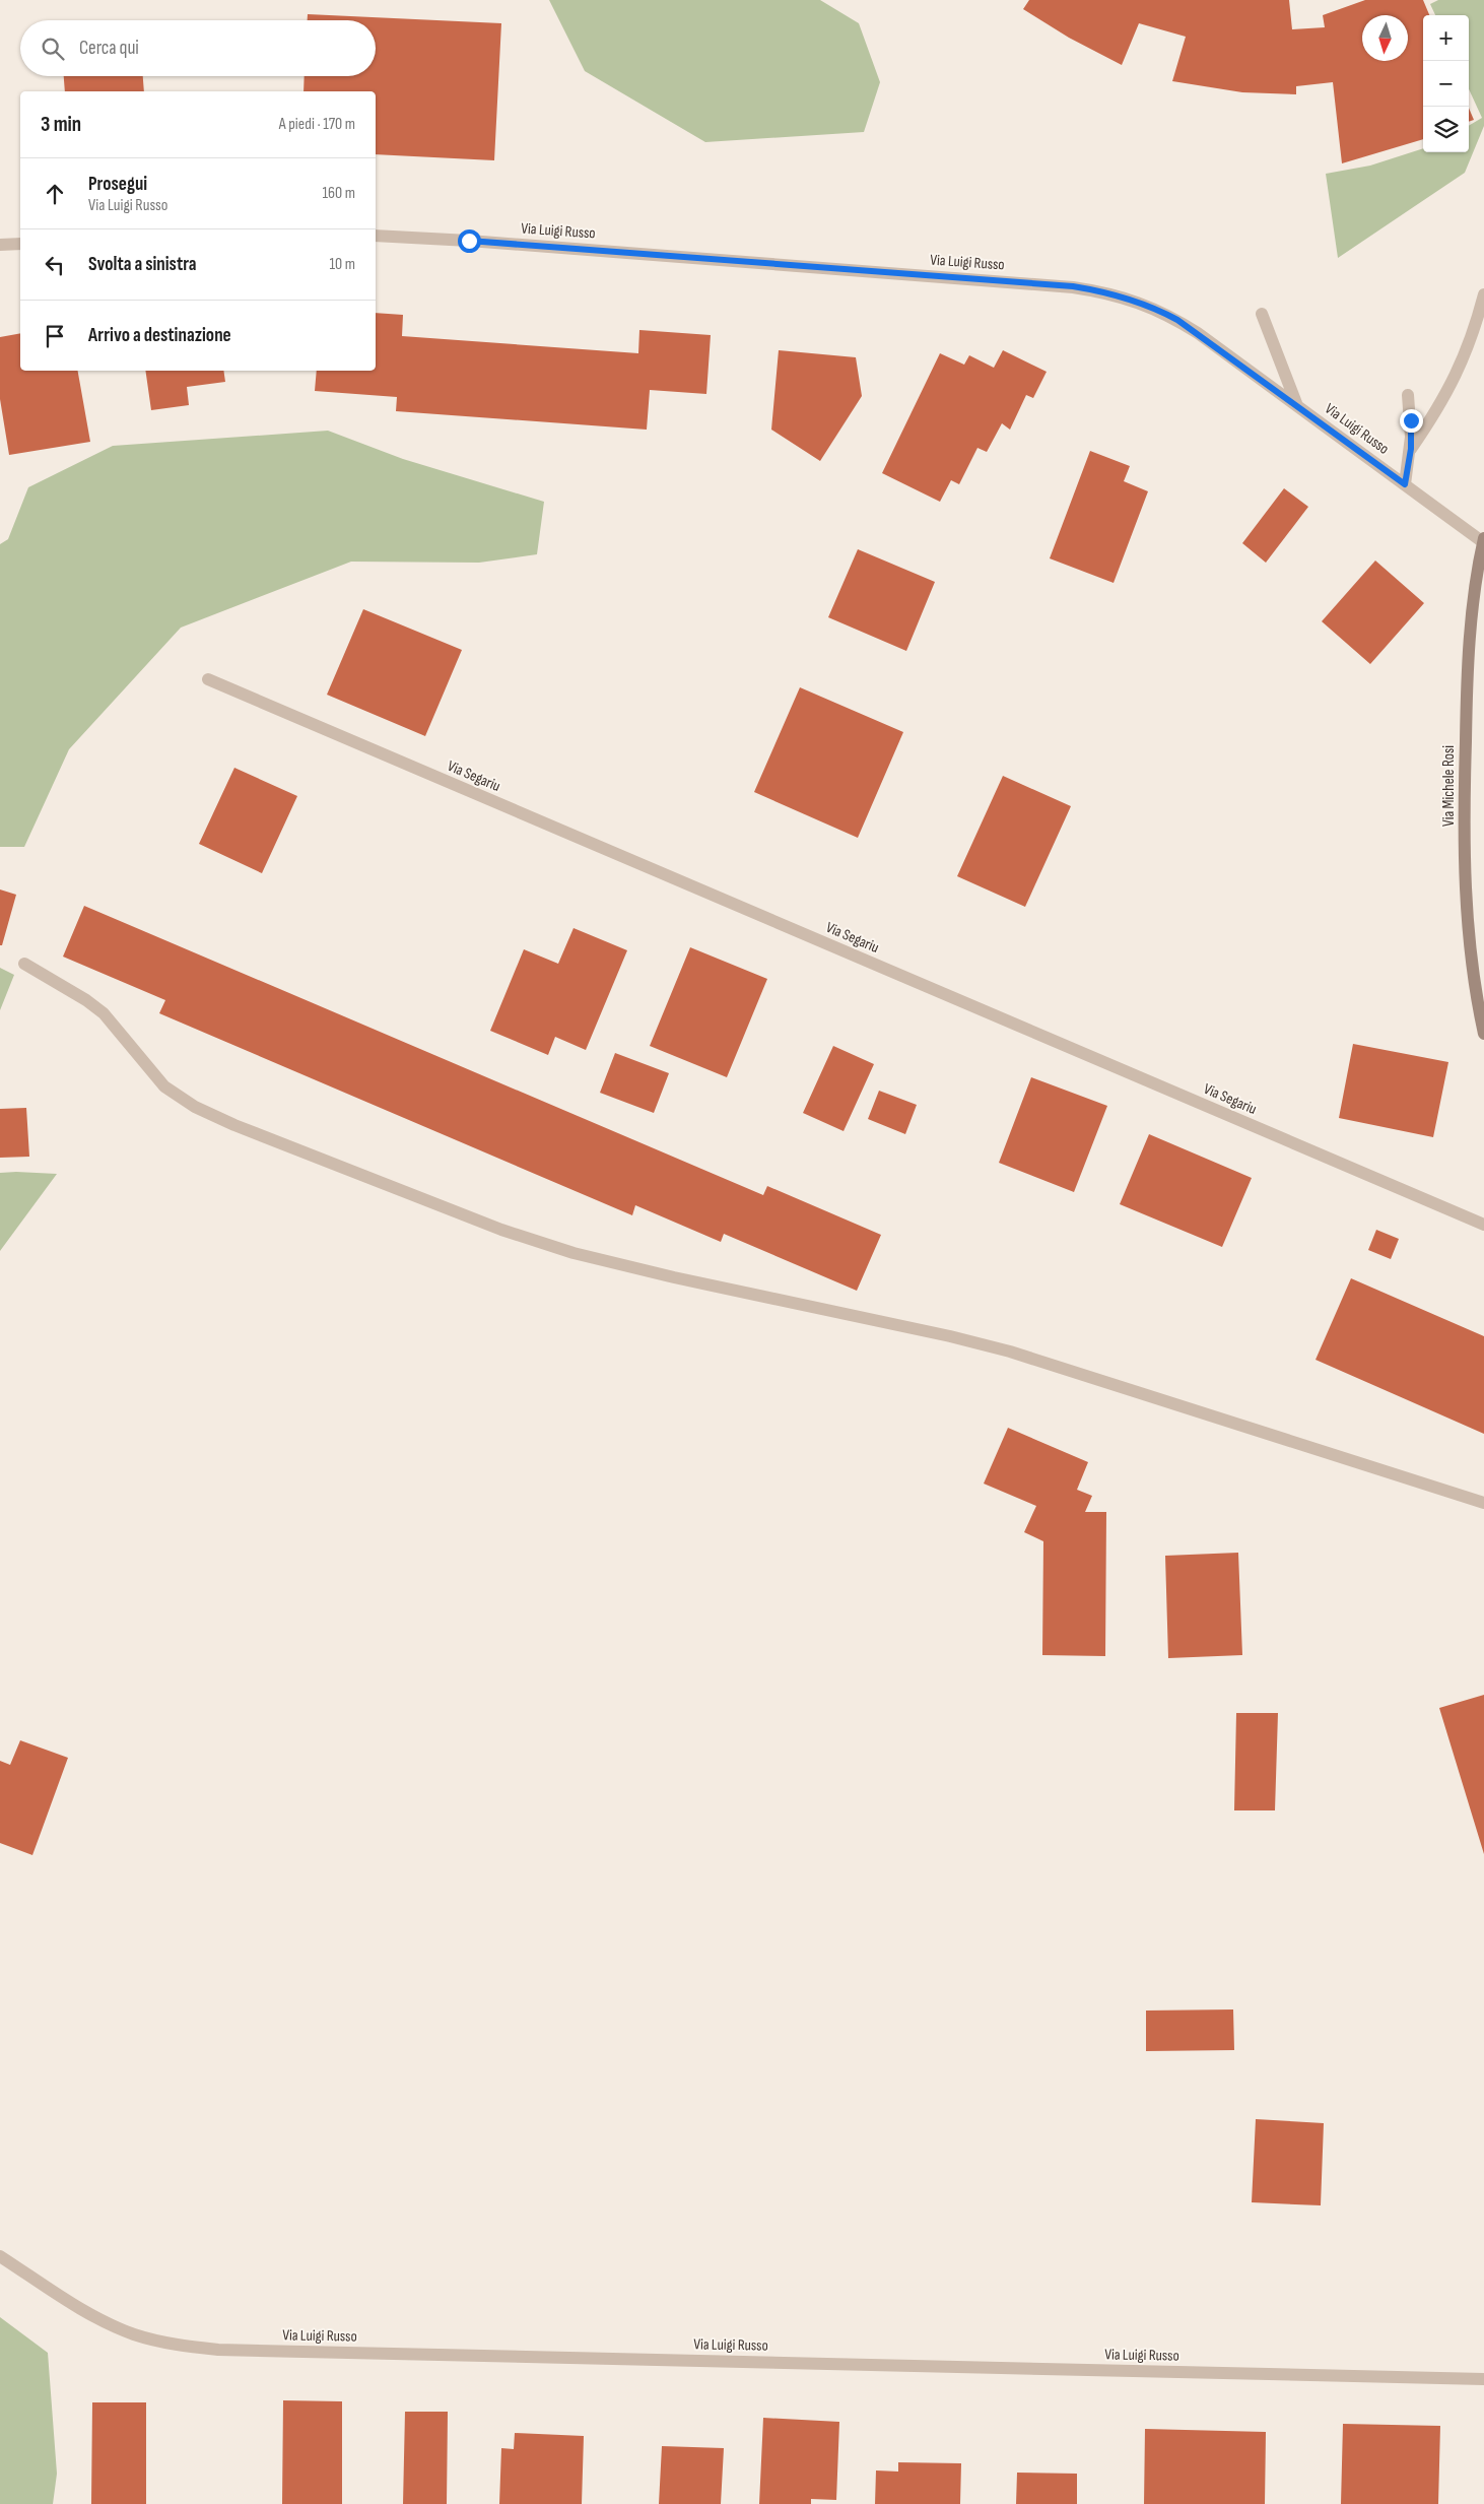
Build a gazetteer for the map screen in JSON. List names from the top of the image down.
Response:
{
  "streets": {
    "street": ["Via Luigi Russo", "Via Segariu", "Via Michele Rosi"]
  },
  "crossings": [
    ["Via Luigi Russo", "Via Michele Rosi"]
  ],
  "north": "bottom",
  "page": {
    "map_buttons": ["+", "−"],
    "search": "Cerca qui",
    "heading": ["3 min", "A piedi · 170 m"],
    "list": [
      ["Prosegui", "Via Luigi Russo", "160 m"],
      ["Svolta a sinistra", "10 m"],
      "Arrivo a destinazione"
    ]
  }
}
